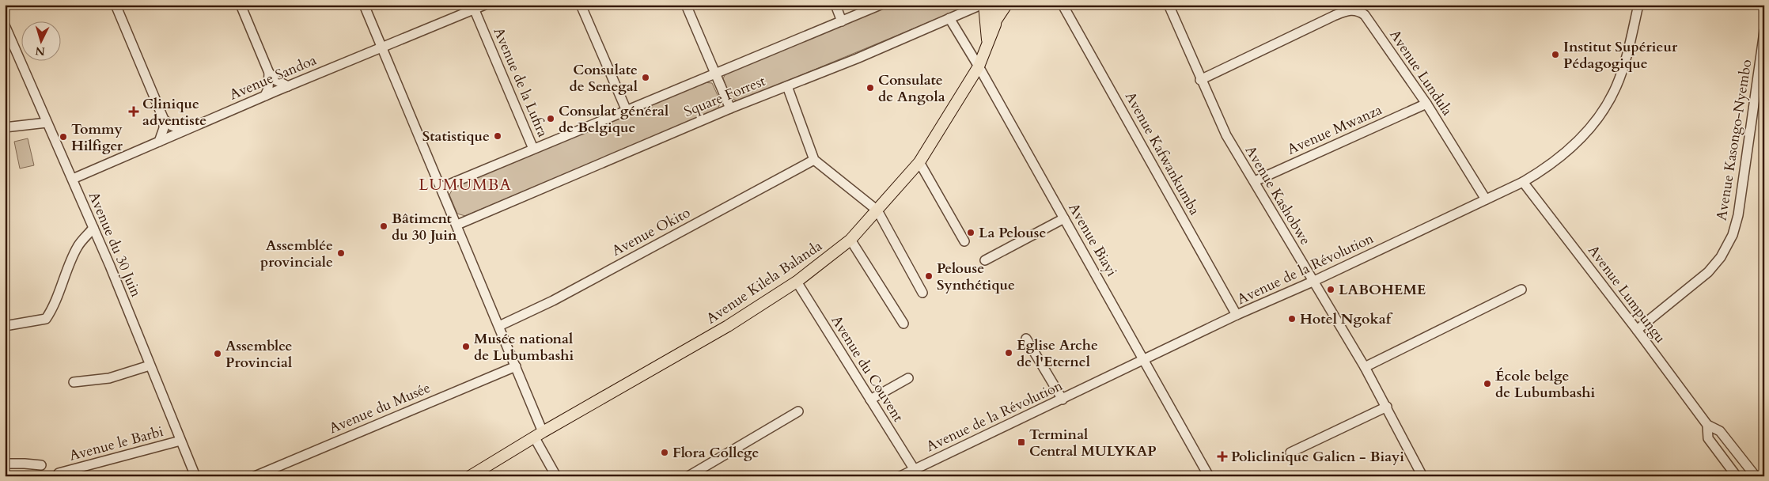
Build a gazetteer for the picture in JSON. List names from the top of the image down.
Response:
{
  "streets": {
    "main road": ["Avenue Kilela Balanda"],
    "street": [
      "Avenue Lundula",
      "Avenue Sandoa",
      "Avenue de la Lufira",
      "Square Forrest",
      "Avenue Mwanza",
      "Avenue Kasongo-Nyembo",
      "Avenue Kafwankumba",
      "Avenue Kashobwe",
      "Avenue Okito",
      "Avenue Biayi",
      "Avenue du 30 Juin",
      "Avenue de la Révolution",
      "Avenue Lumpungu",
      "Avenue du Couvent",
      "Avenue du Musée",
      "Avenue le Barbi"
    ]
  },
  "crossings": [
    ["Avenue Lundula", "Avenue Mwanza"],
    ["Avenue Lundula", "Avenue Kashobwe"],
    ["Avenue Lundula", "Avenue de la Révolution"],
    ["Avenue Sandoa", "Avenue de la Lufira"],
    ["Avenue Sandoa", "Avenue du 30 Juin"],
    ["Avenue de la Lufira", "Square Forrest"],
    ["Square Forrest", "Avenue Biayi"],
    ["Avenue Mwanza", "Avenue Kashobwe"],
    ["Avenue Kasongo-Nyembo", "Avenue Lumpungu"],
    ["Avenue Kafwankumba", "Avenue de la Révolution"],
    ["Avenue Kashobwe", "Avenue de la Révolution"],
    ["Avenue Biayi", "Avenue de la Révolution"],
    ["Avenue Biayi", "Avenue Kilela Balanda"],
    ["Avenue du 30 Juin", "Avenue le Barbi"],
    ["Avenue de la Révolution", "Avenue Lumpungu"],
    ["Avenue de la Révolution", "Avenue du Couvent"],
    ["Avenue Kilela Balanda", "Avenue du Couvent"]
  ],
  "districts": ["LUMUMBA"],
  "places": {
    "other": [
      "Institut Supérieur Pédagogique",
      "Consulate de Senegal",
      "Consulate de Angola",
      "Consulat général de Belgique",
      "Statistique",
      "Tommy Hilfiger",
      "Bâtiment du 30 Juin",
      "La Pelouse",
      "Assemblée provinciale",
      "Pelouse Synthétique",
      "LABOHEME",
      "Hotel Ngokaf",
      "Musée national de Lubumbashi",
      "Eglise Arche de l'Eternel",
      "Assemblee Provincial",
      "École belge de Lubumbashi",
      "Flora College"
    ],
    "health": ["Clinique adventiste", "Policlinique Galien - Biayi"],
    "transit": ["Terminal Central MULYKAP"]
  },
  "north": "bottom"
}
